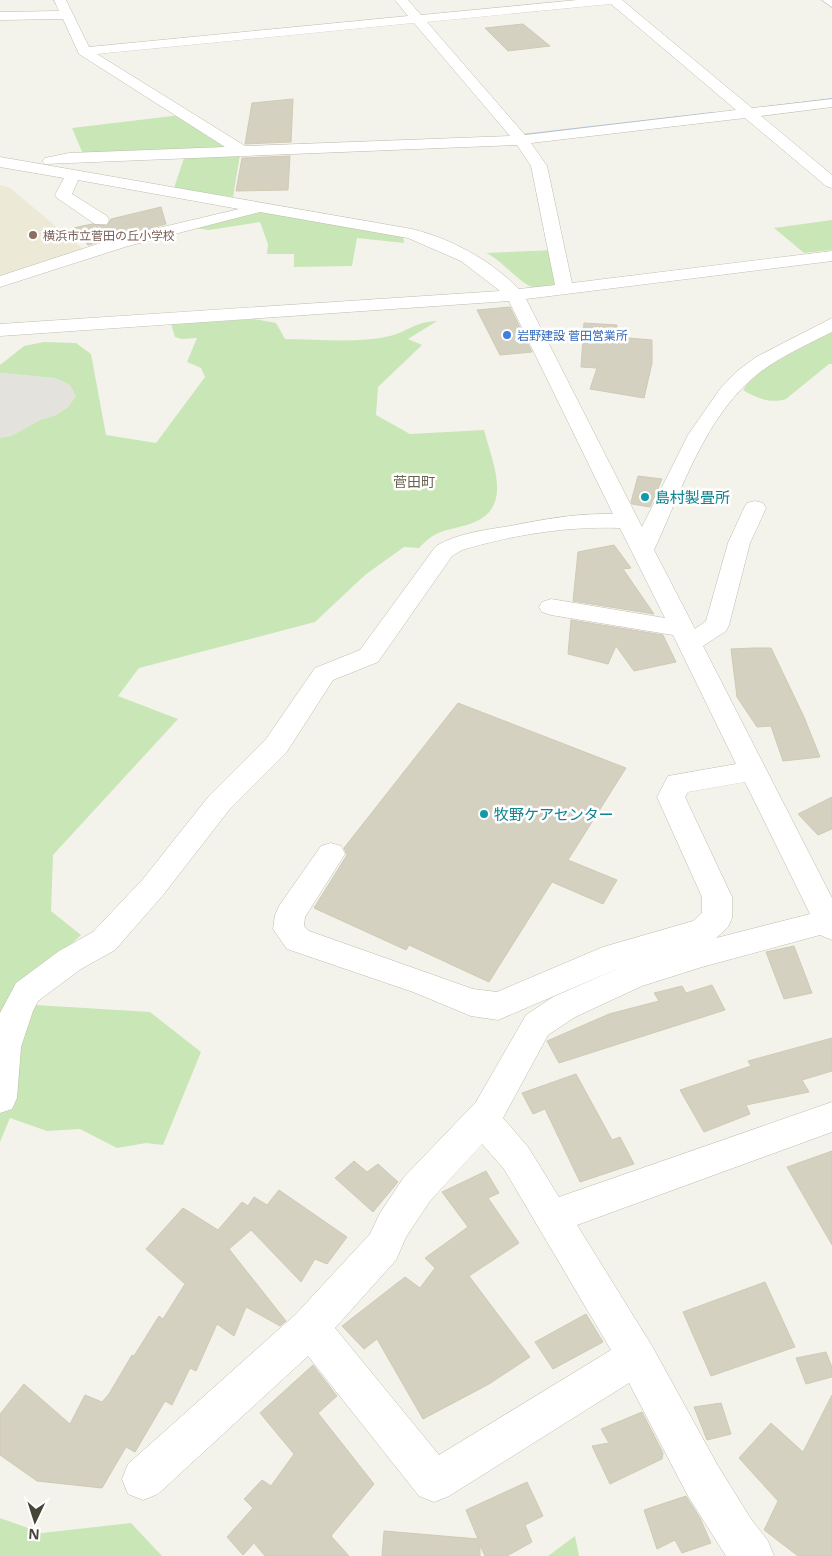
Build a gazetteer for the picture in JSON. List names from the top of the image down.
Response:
{
  "districts": ["菅田町"],
  "places": [
    "横浜市立菅田の丘小学校",
    "岩野建設 菅田営業所",
    "島村製畳所",
    "牧野ケアセンター"
  ],
  "north": "bottom"
}
